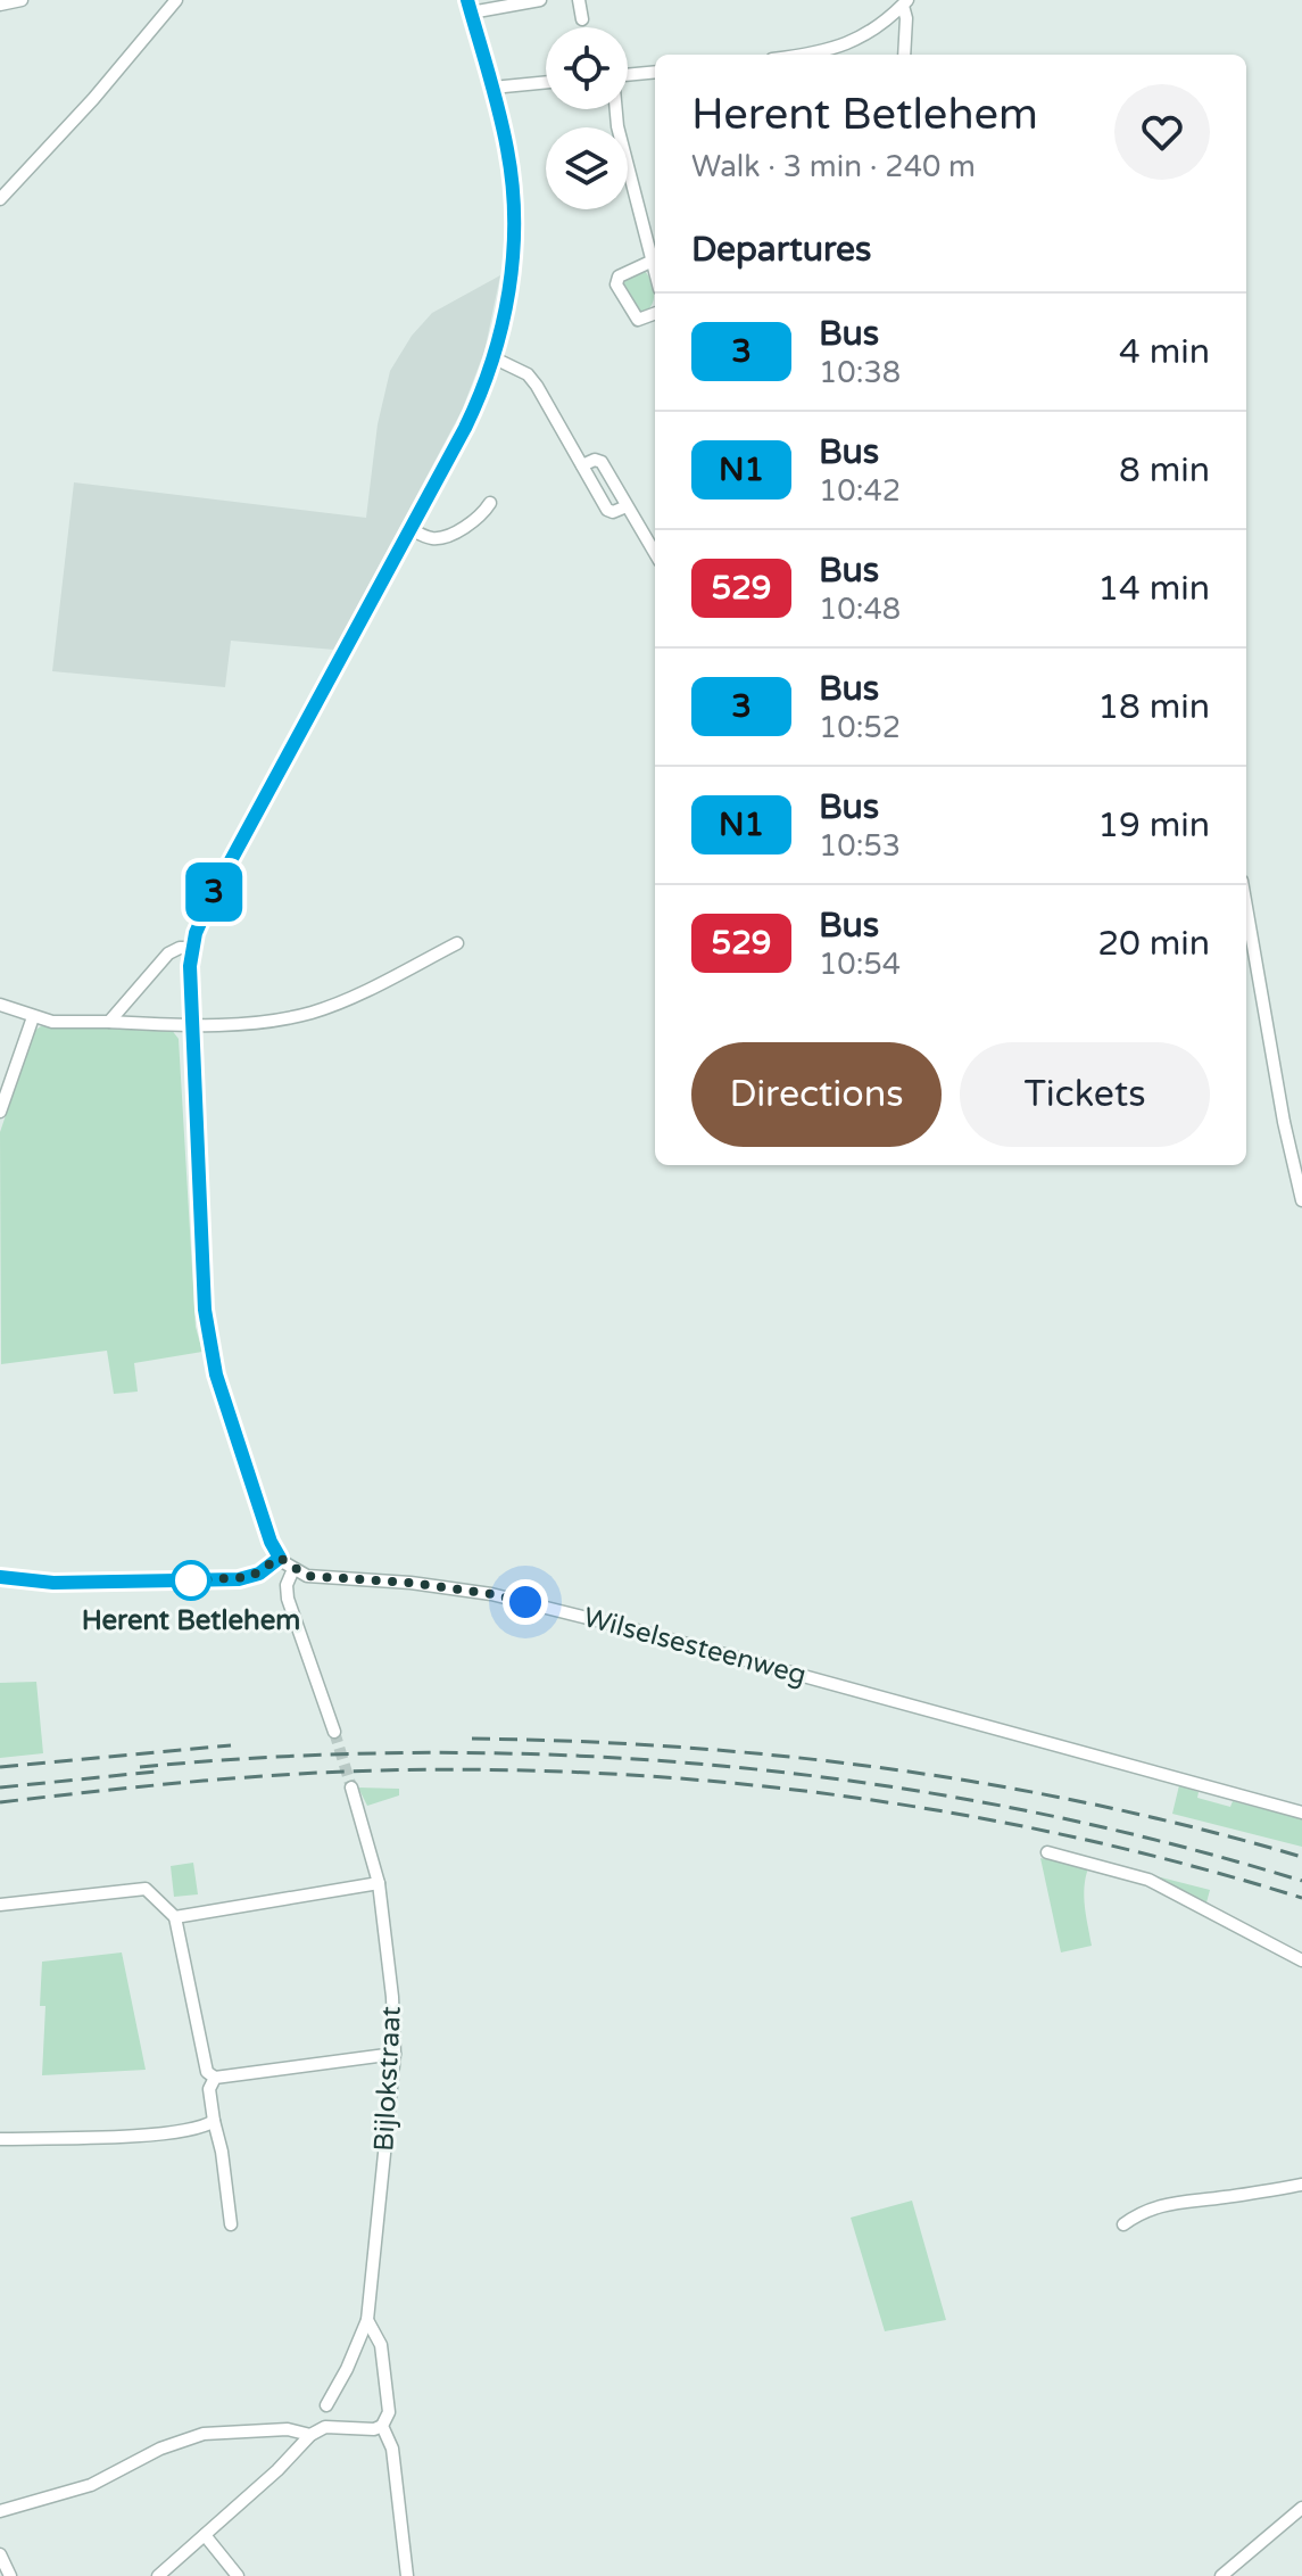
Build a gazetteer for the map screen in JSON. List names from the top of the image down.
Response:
{
  "streets": {
    "street": ["Wilselsesteenweg", "Bijlokstraat"]
  },
  "places": ["Herent Betlehem"],
  "lines": ["bus line 3"],
  "page": {
    "on_map": "3",
    "heading": [
      ["Herent Betlehem", "Walk · 3 min · 240 m"],
      "Departures"
    ],
    "list": [
      {
        "mark": "3",
        "name": "Bus",
        "note": "10:38",
        "value": "4 min"
      },
      {
        "mark": "N1",
        "name": "Bus",
        "note": "10:42",
        "value": "8 min"
      },
      {
        "mark": "529",
        "name": "Bus",
        "note": "10:48",
        "value": "14 min"
      },
      {
        "mark": "3",
        "name": "Bus",
        "note": "10:52",
        "value": "18 min"
      },
      {
        "mark": "N1",
        "name": "Bus",
        "note": "10:53",
        "value": "19 min"
      },
      {
        "mark": "529",
        "name": "Bus",
        "note": "10:54",
        "value": "20 min"
      }
    ],
    "buttons": ["Directions", "Tickets"]
  }
}
